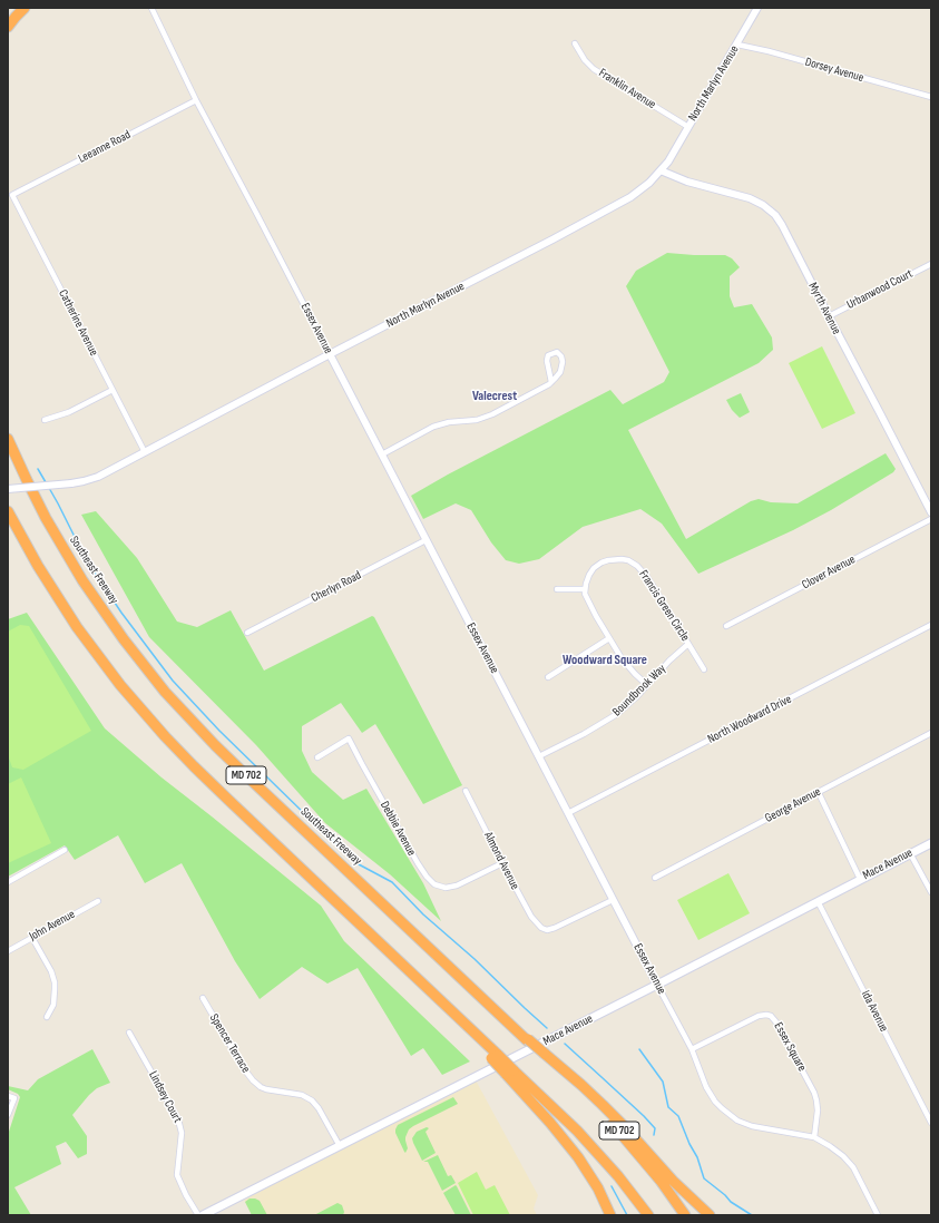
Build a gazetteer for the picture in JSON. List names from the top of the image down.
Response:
{
  "streets": {
    "highway": ["Southeast Freeway", "MD 702"],
    "main road": ["Mace Avenue"],
    "street": [
      "Dorsey Avenue",
      "North Marlyn Avenue",
      "Franklin Avenue",
      "Leeanne Road",
      "Urbanwood Court",
      "Myrth Avenue",
      "Catherine Avenue",
      "Essex Avenue",
      "Clover Avenue",
      "Cherlyn Road",
      "Francis Green Circle",
      "Boundbrook Way",
      "North Woodward Drive",
      "George Avenue",
      "Debbie Avenue",
      "Almond Avenue",
      "John Avenue",
      "Ida Avenue",
      "Spencer Terrace",
      "Essex Square",
      "Lindsey Court"
    ]
  },
  "crossings": [
    ["Dorsey Avenue", "North Marlyn Avenue"],
    ["North Marlyn Avenue", "Franklin Avenue"],
    ["North Marlyn Avenue", "Myrth Avenue"],
    ["North Marlyn Avenue", "Catherine Avenue"],
    ["North Marlyn Avenue", "Essex Avenue"],
    ["Leeanne Road", "Catherine Avenue"],
    ["Leeanne Road", "Essex Avenue"],
    ["Urbanwood Court", "Myrth Avenue"],
    ["Essex Avenue", "Cherlyn Road"],
    ["Essex Avenue", "Boundbrook Way"],
    ["Essex Avenue", "North Woodward Drive"],
    ["Essex Avenue", "Almond Avenue"],
    ["Essex Avenue", "Mace Avenue"],
    ["Essex Avenue", "Essex Square"],
    ["Francis Green Circle", "Boundbrook Way"],
    ["Debbie Avenue", "Almond Avenue"],
    ["Mace Avenue", "Ida Avenue"],
    ["Mace Avenue", "Spencer Terrace"]
  ],
  "districts": ["Valecrest", "Woodward Square"]
}
